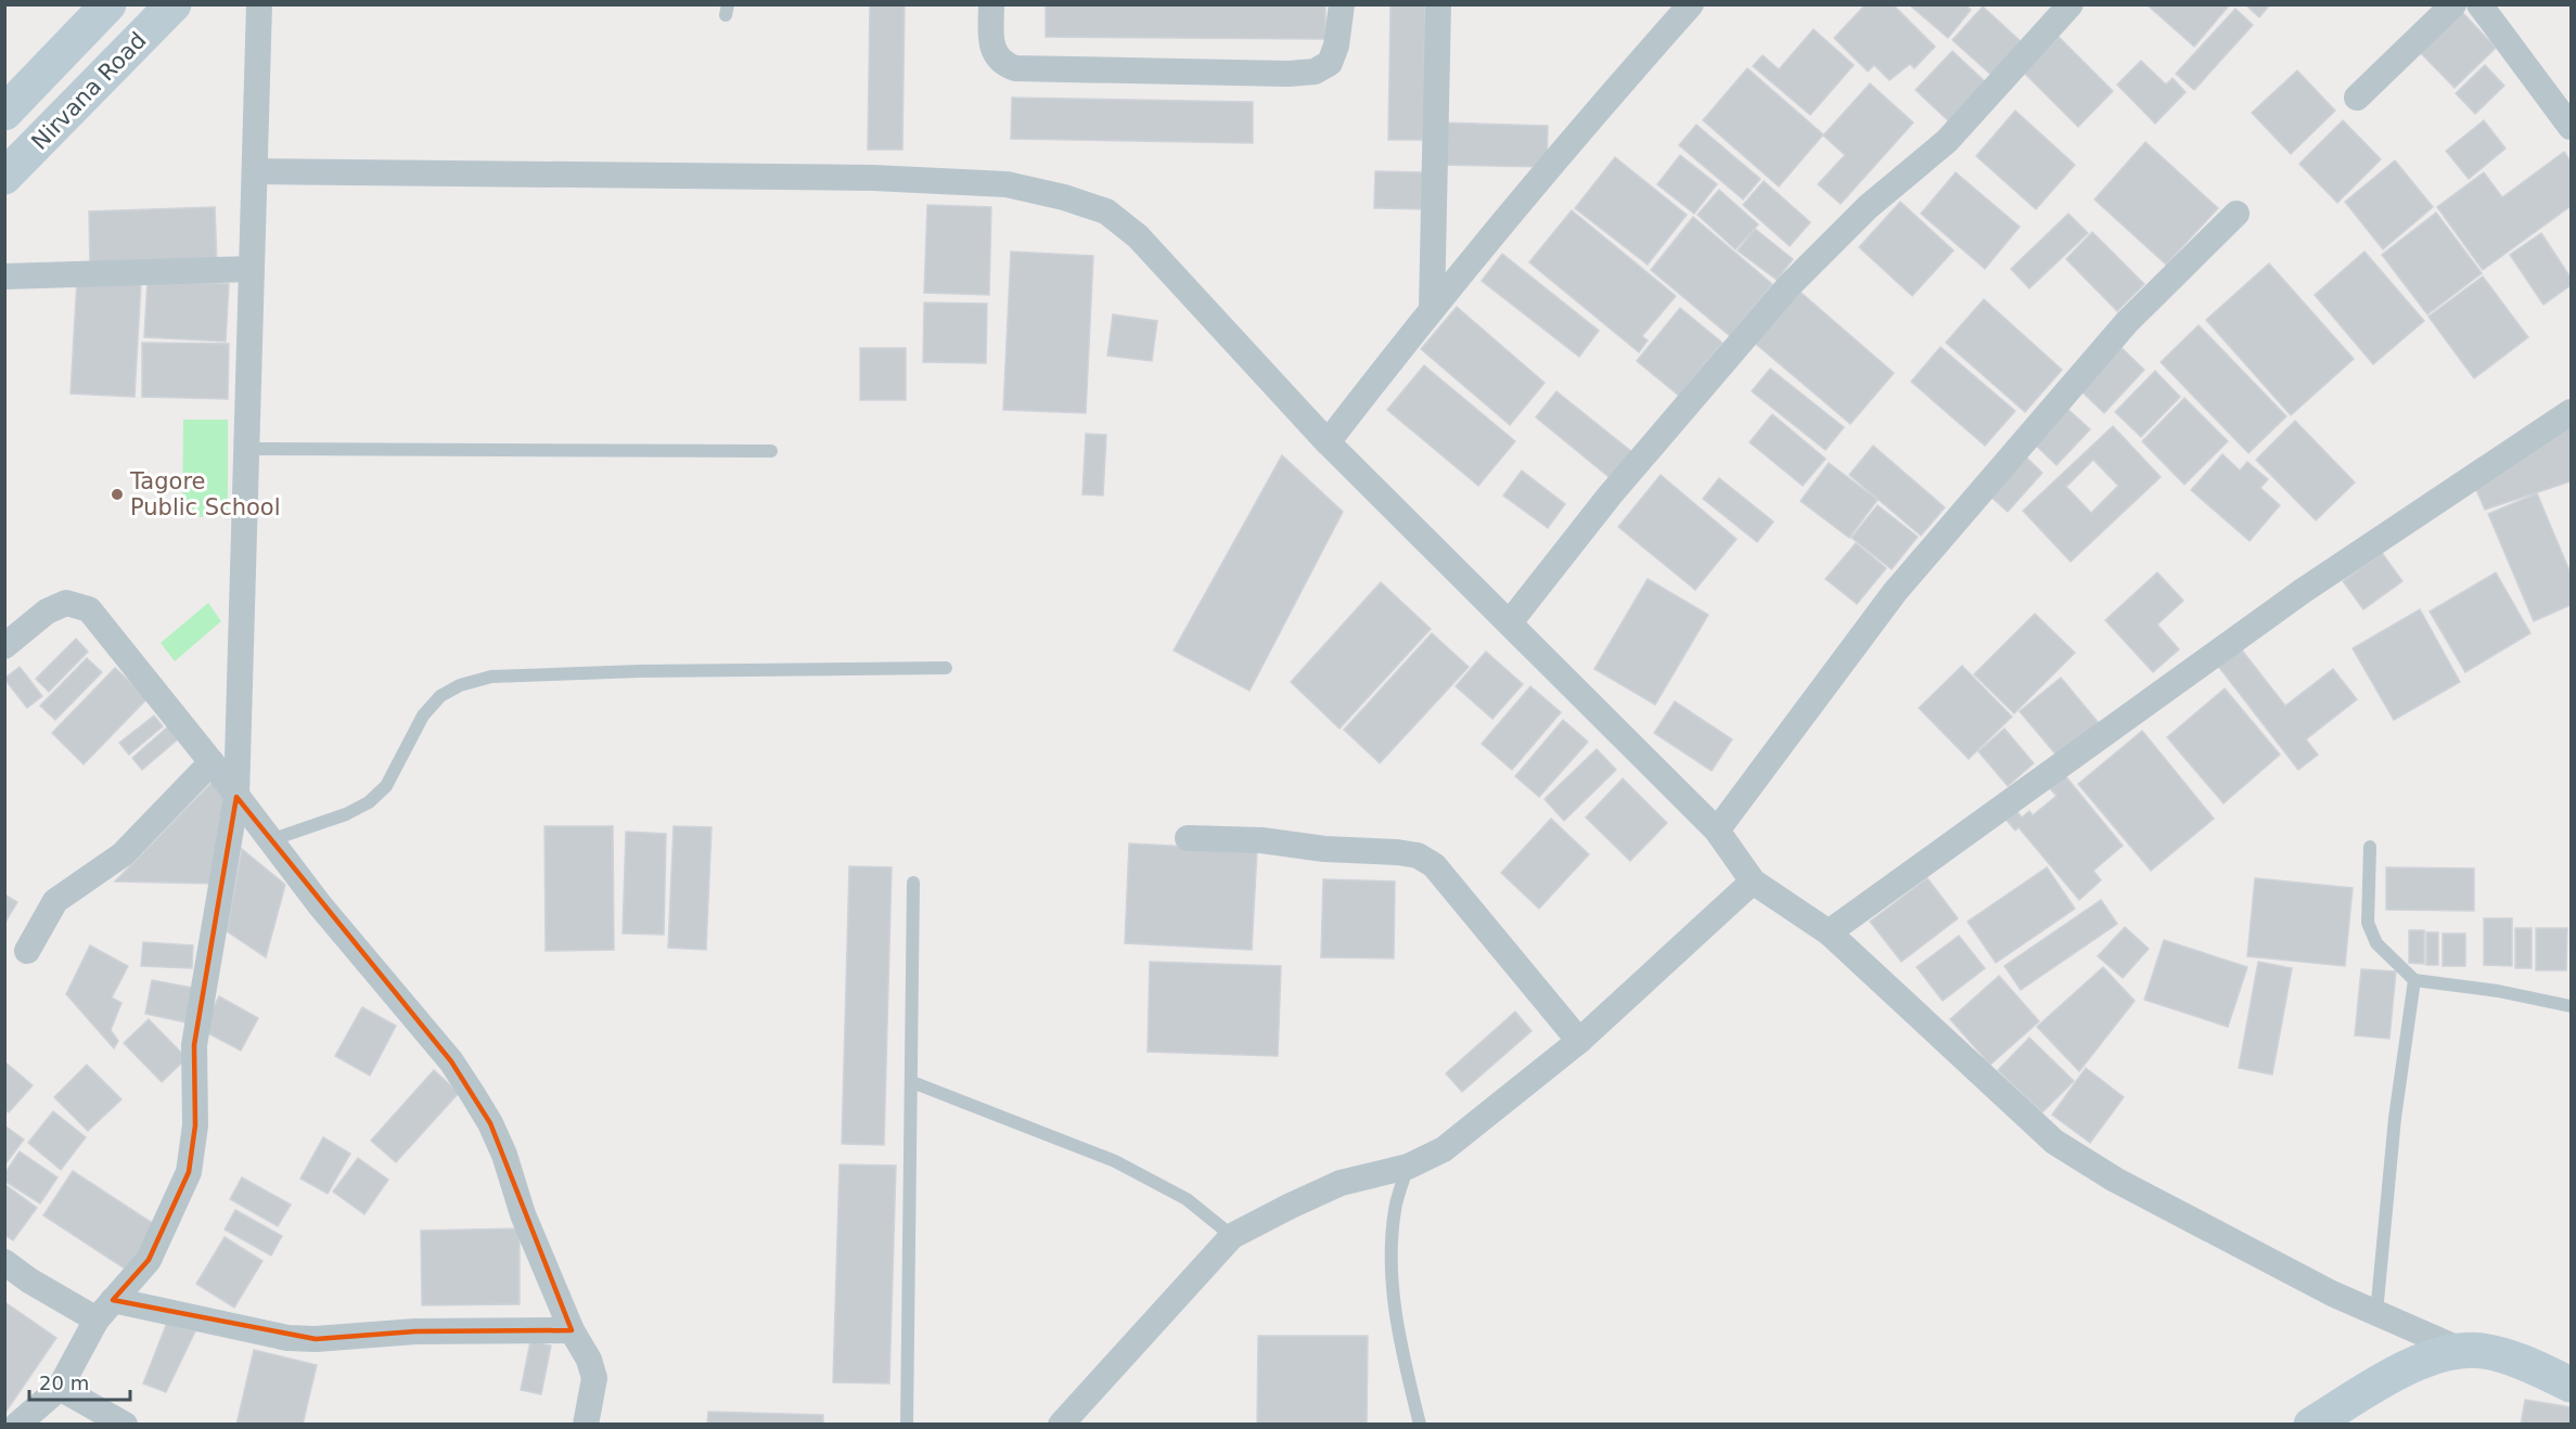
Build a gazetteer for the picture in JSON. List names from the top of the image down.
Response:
{
  "streets": {
    "main road": ["Nirvana Road"]
  },
  "places": ["Tagore Public School"],
  "scale_bar": "20 m"
}
